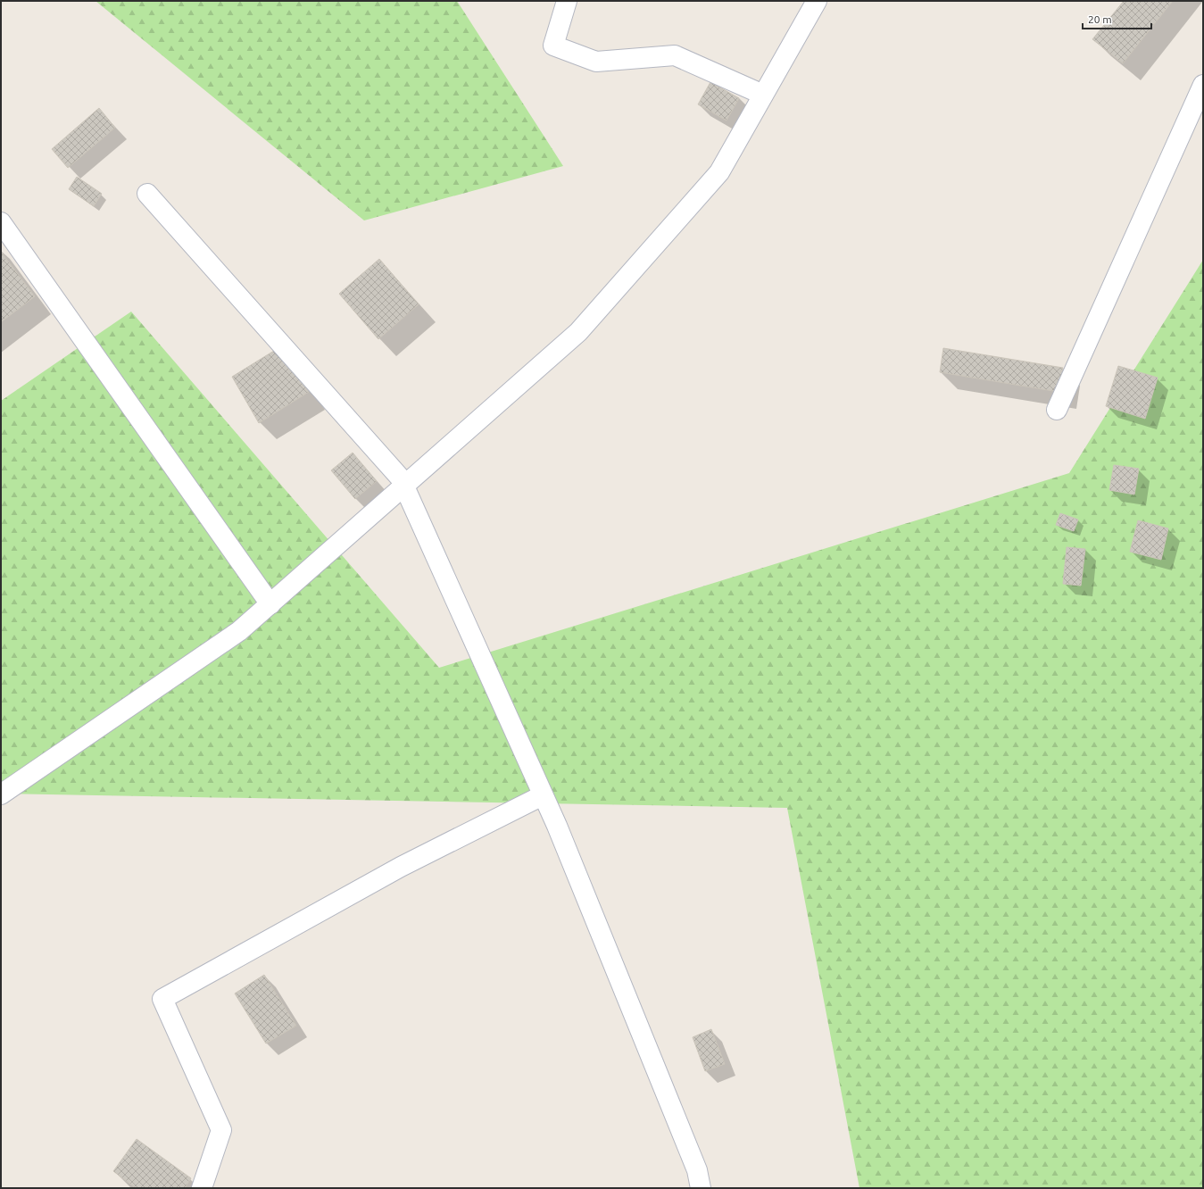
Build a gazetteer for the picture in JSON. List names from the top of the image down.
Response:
{
  "scale_bar": "20 m"
}
